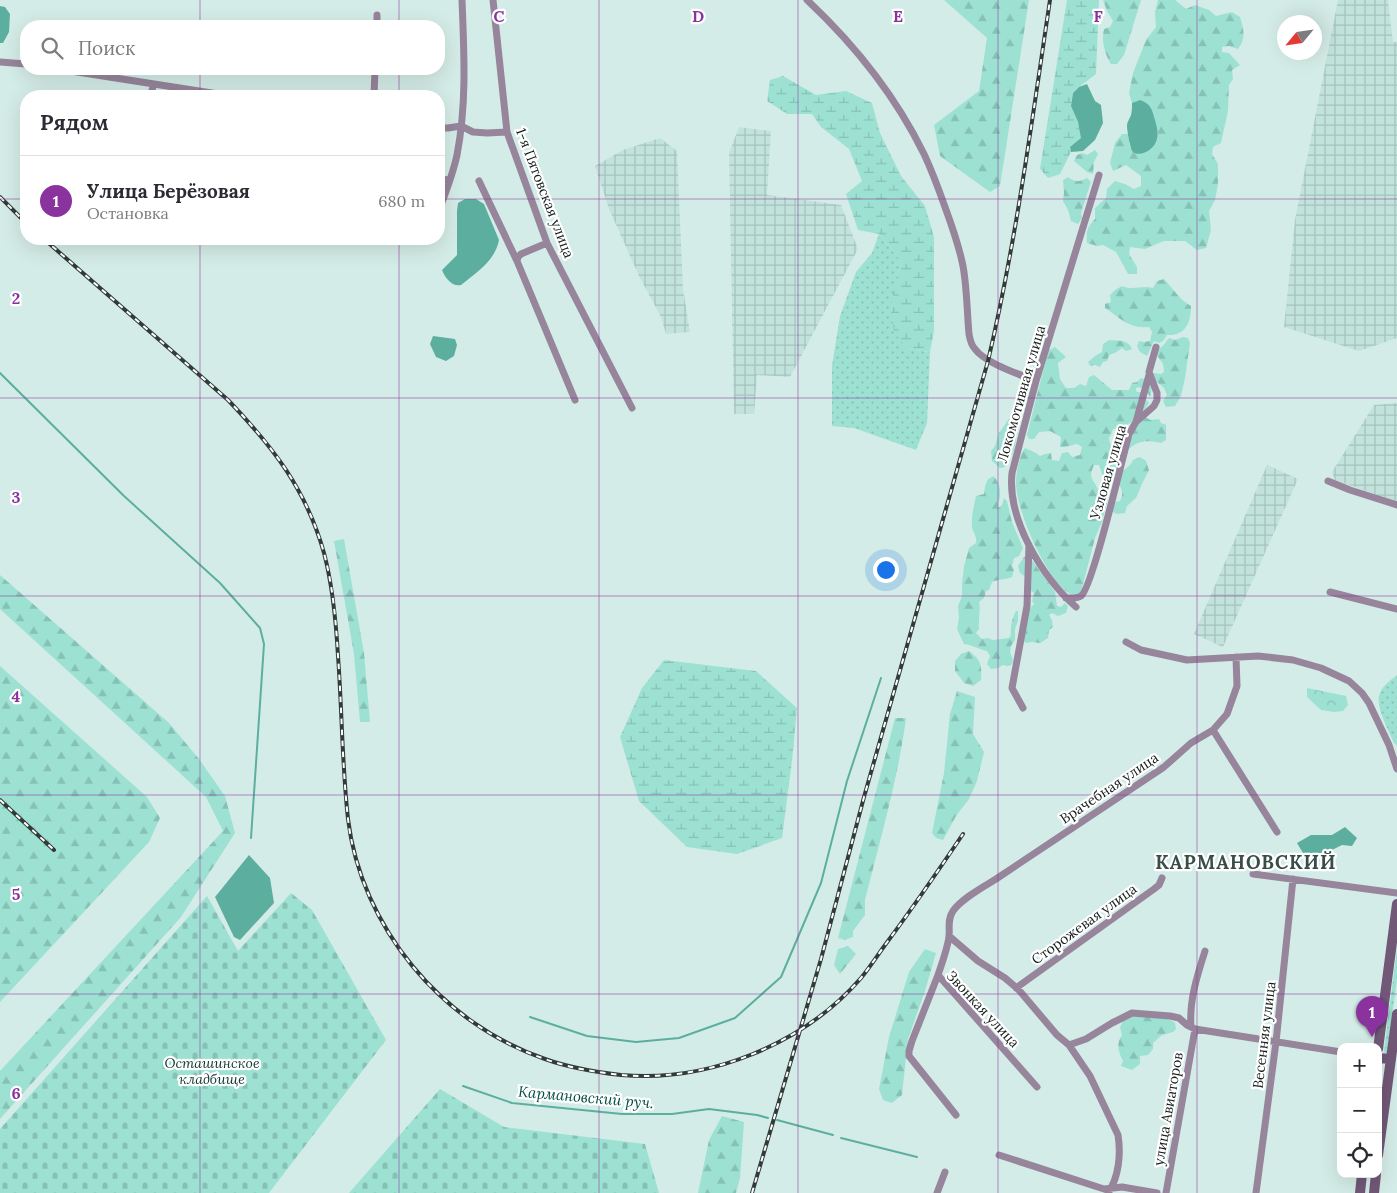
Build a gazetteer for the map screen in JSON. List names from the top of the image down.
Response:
{
  "streets": {
    "street": [
      "1-я Пятовская улица",
      "Локомотивная улица",
      "Узловая улица",
      "Врачебная улица",
      "Сторожевая улица",
      "Звонкая улица",
      "Весенняя улица",
      "улица Авиаторов"
    ]
  },
  "crossings": [
    ["Локомотивная улица", "Узловая улица"]
  ],
  "districts": ["КАРМАНОВСКИЙ"],
  "water": ["Кармановский руч."],
  "parks": ["Осташинское кладбище"],
  "north": "bottom left",
  "page": {
    "search": "Поиск",
    "heading": "Рядом",
    "list": [
      {
        "mark": "1",
        "name": "Улица Берёзовая",
        "note": "Остановка",
        "value": "680 m"
      }
    ],
    "pins": "1",
    "map_buttons": ["+", "−"]
  },
  "grid": {
    "columns": [
      "C",
      "D",
      "E",
      "F"
    ],
    "rows": [
      "2",
      "3",
      "4",
      "5",
      "6"
    ]
  }
}
